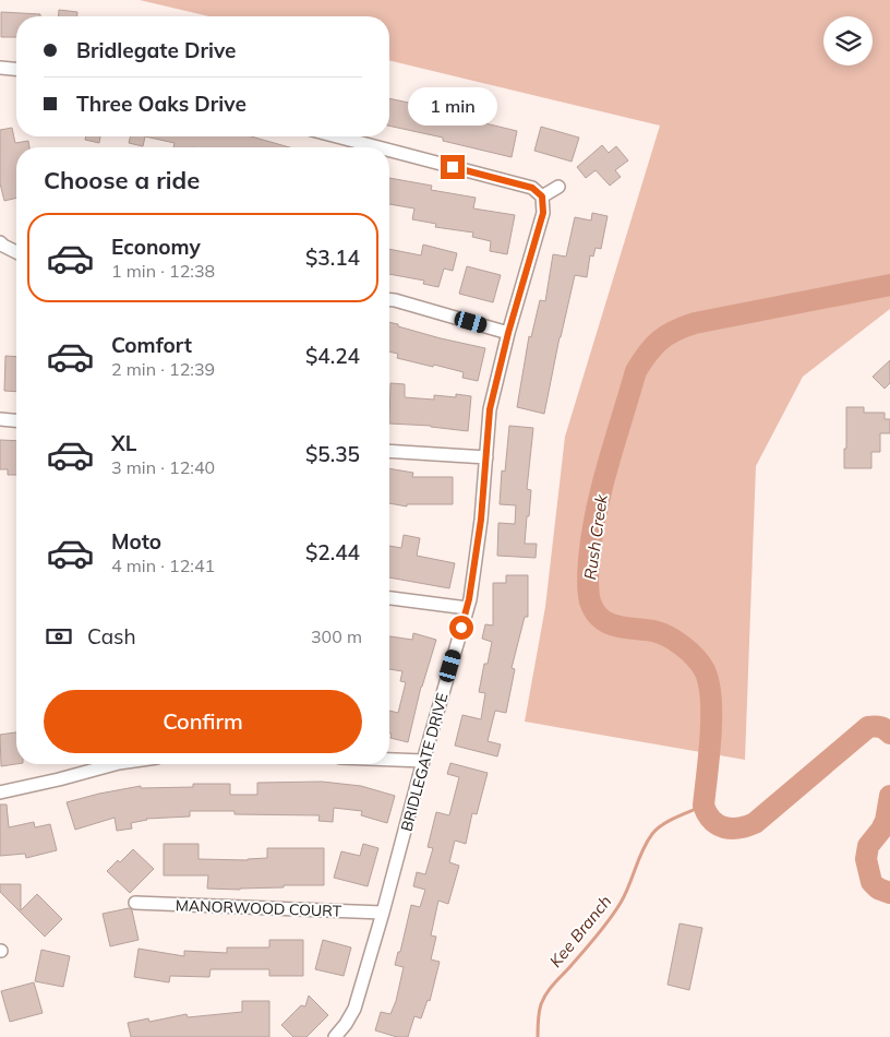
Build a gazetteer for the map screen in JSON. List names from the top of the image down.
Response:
{
  "streets": {
    "street": ["BRIDLEGATE DRIVE", "MANORWOOD COURT"]
  },
  "crossings": [
    ["BRIDLEGATE DRIVE", "MANORWOOD COURT"]
  ],
  "water": ["Rush Creek", "Kee Branch"],
  "page": {
    "banner": ["Bridlegate Drive", "Three Oaks Drive"],
    "bubble": "1 min",
    "heading": "Choose a ride",
    "list": [
      {
        "name": "Economy",
        "note": "1 min · 12:38",
        "value": "$3.14"
      },
      {
        "name": "Comfort",
        "note": "2 min · 12:39",
        "value": "$4.24"
      },
      {
        "name": "XL",
        "note": "3 min · 12:40",
        "value": "$5.35"
      },
      {
        "name": "Moto",
        "note": "4 min · 12:41",
        "value": "$2.44"
      }
    ],
    "pay": ["Cash", "300 m"],
    "buttons": "Confirm"
  }
}
